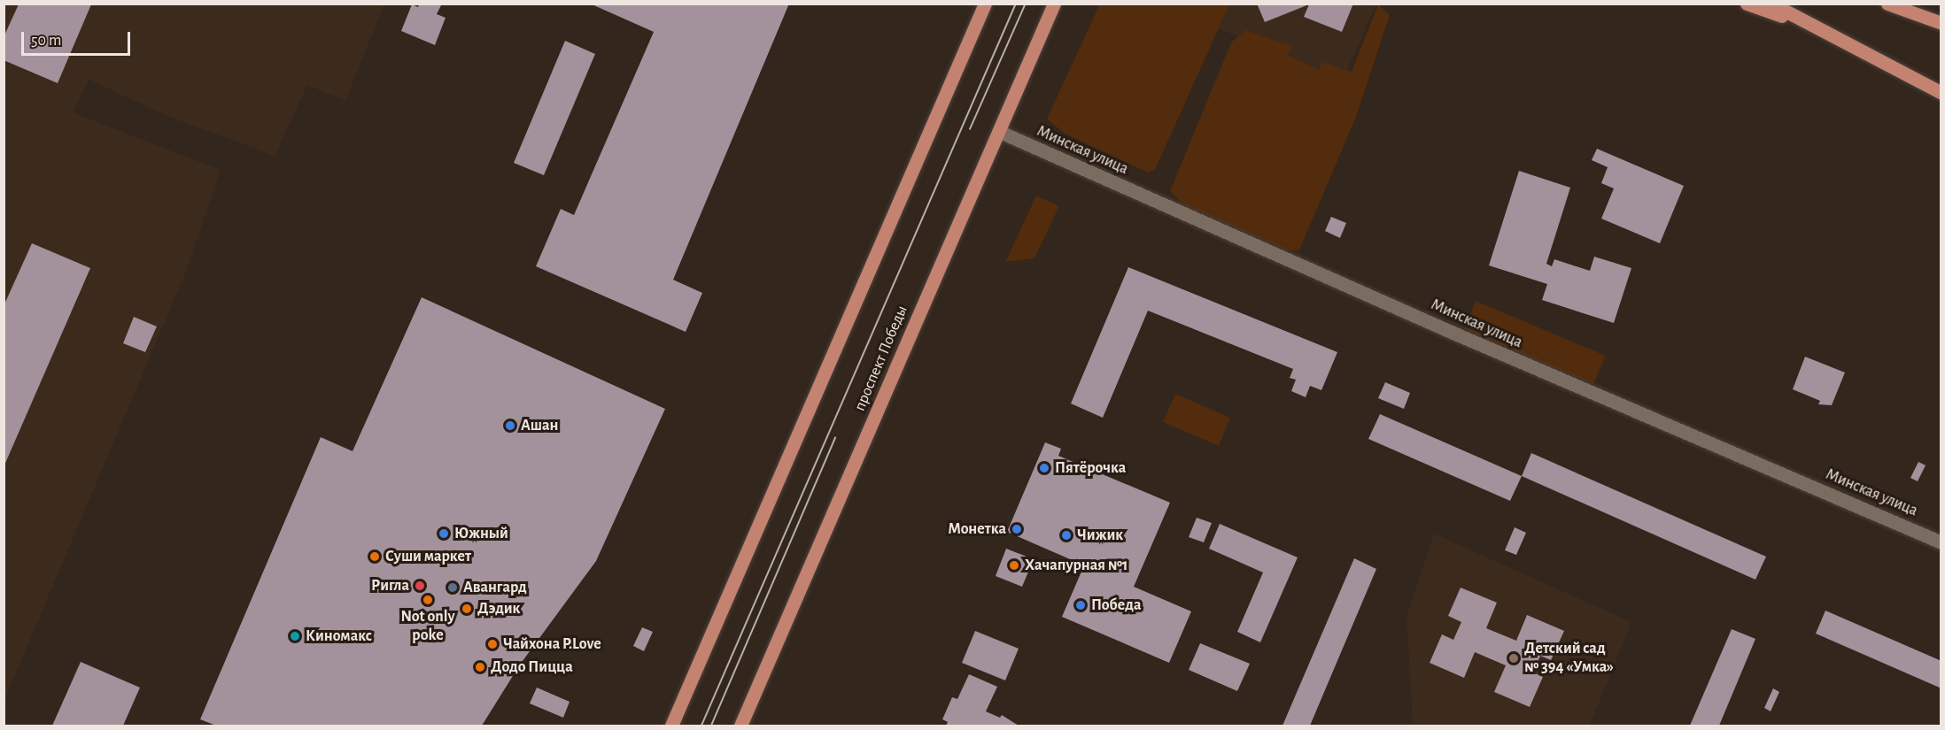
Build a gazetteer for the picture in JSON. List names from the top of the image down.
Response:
{
  "streets": {
    "main road": ["проспект Победы"],
    "street": ["Минская улица"]
  },
  "crossings": [
    ["Минская улица", "проспект Победы"]
  ],
  "places": [
    "Ашан",
    "Пятёрочка",
    "Монетка",
    "Южный",
    "Чижик",
    "Суши маркет",
    "Хачапурная №1",
    "Ригла",
    "Авангард",
    "Not only poke",
    "Победа",
    "Дэдик",
    "Киномакс",
    "Чайхона P.Love",
    "Детский сад № 394 «Умка»",
    "Додо Пицца"
  ],
  "scale_bar": "50 m"
}
